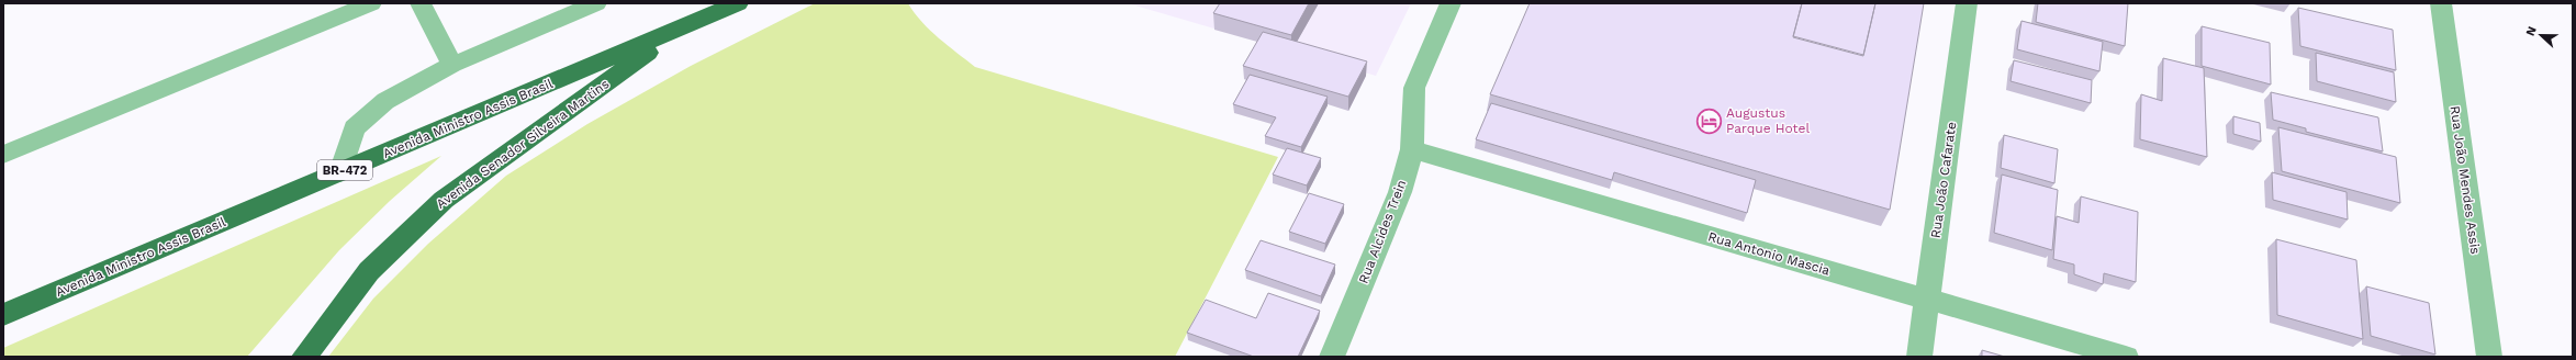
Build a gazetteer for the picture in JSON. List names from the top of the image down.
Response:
{
  "streets": {
    "highway": ["Avenida Ministro Assis Brasil", "Avenida Senador Silveira Martins", "BR-472"],
    "street": [
      "Rua João Cafarate",
      "Rua João Mendes Assis",
      "Rua Alcides Trein",
      "Rua Antonio Mascia"
    ]
  },
  "crossings": [
    ["Avenida Ministro Assis Brasil", "Avenida Senador Silveira Martins"],
    ["Rua João Cafarate", "Rua Antonio Mascia"],
    ["Rua Alcides Trein", "Rua Antonio Mascia"]
  ],
  "places": {
    "hotel": ["Augustus Parque Hotel"]
  },
  "north": "left"
}
